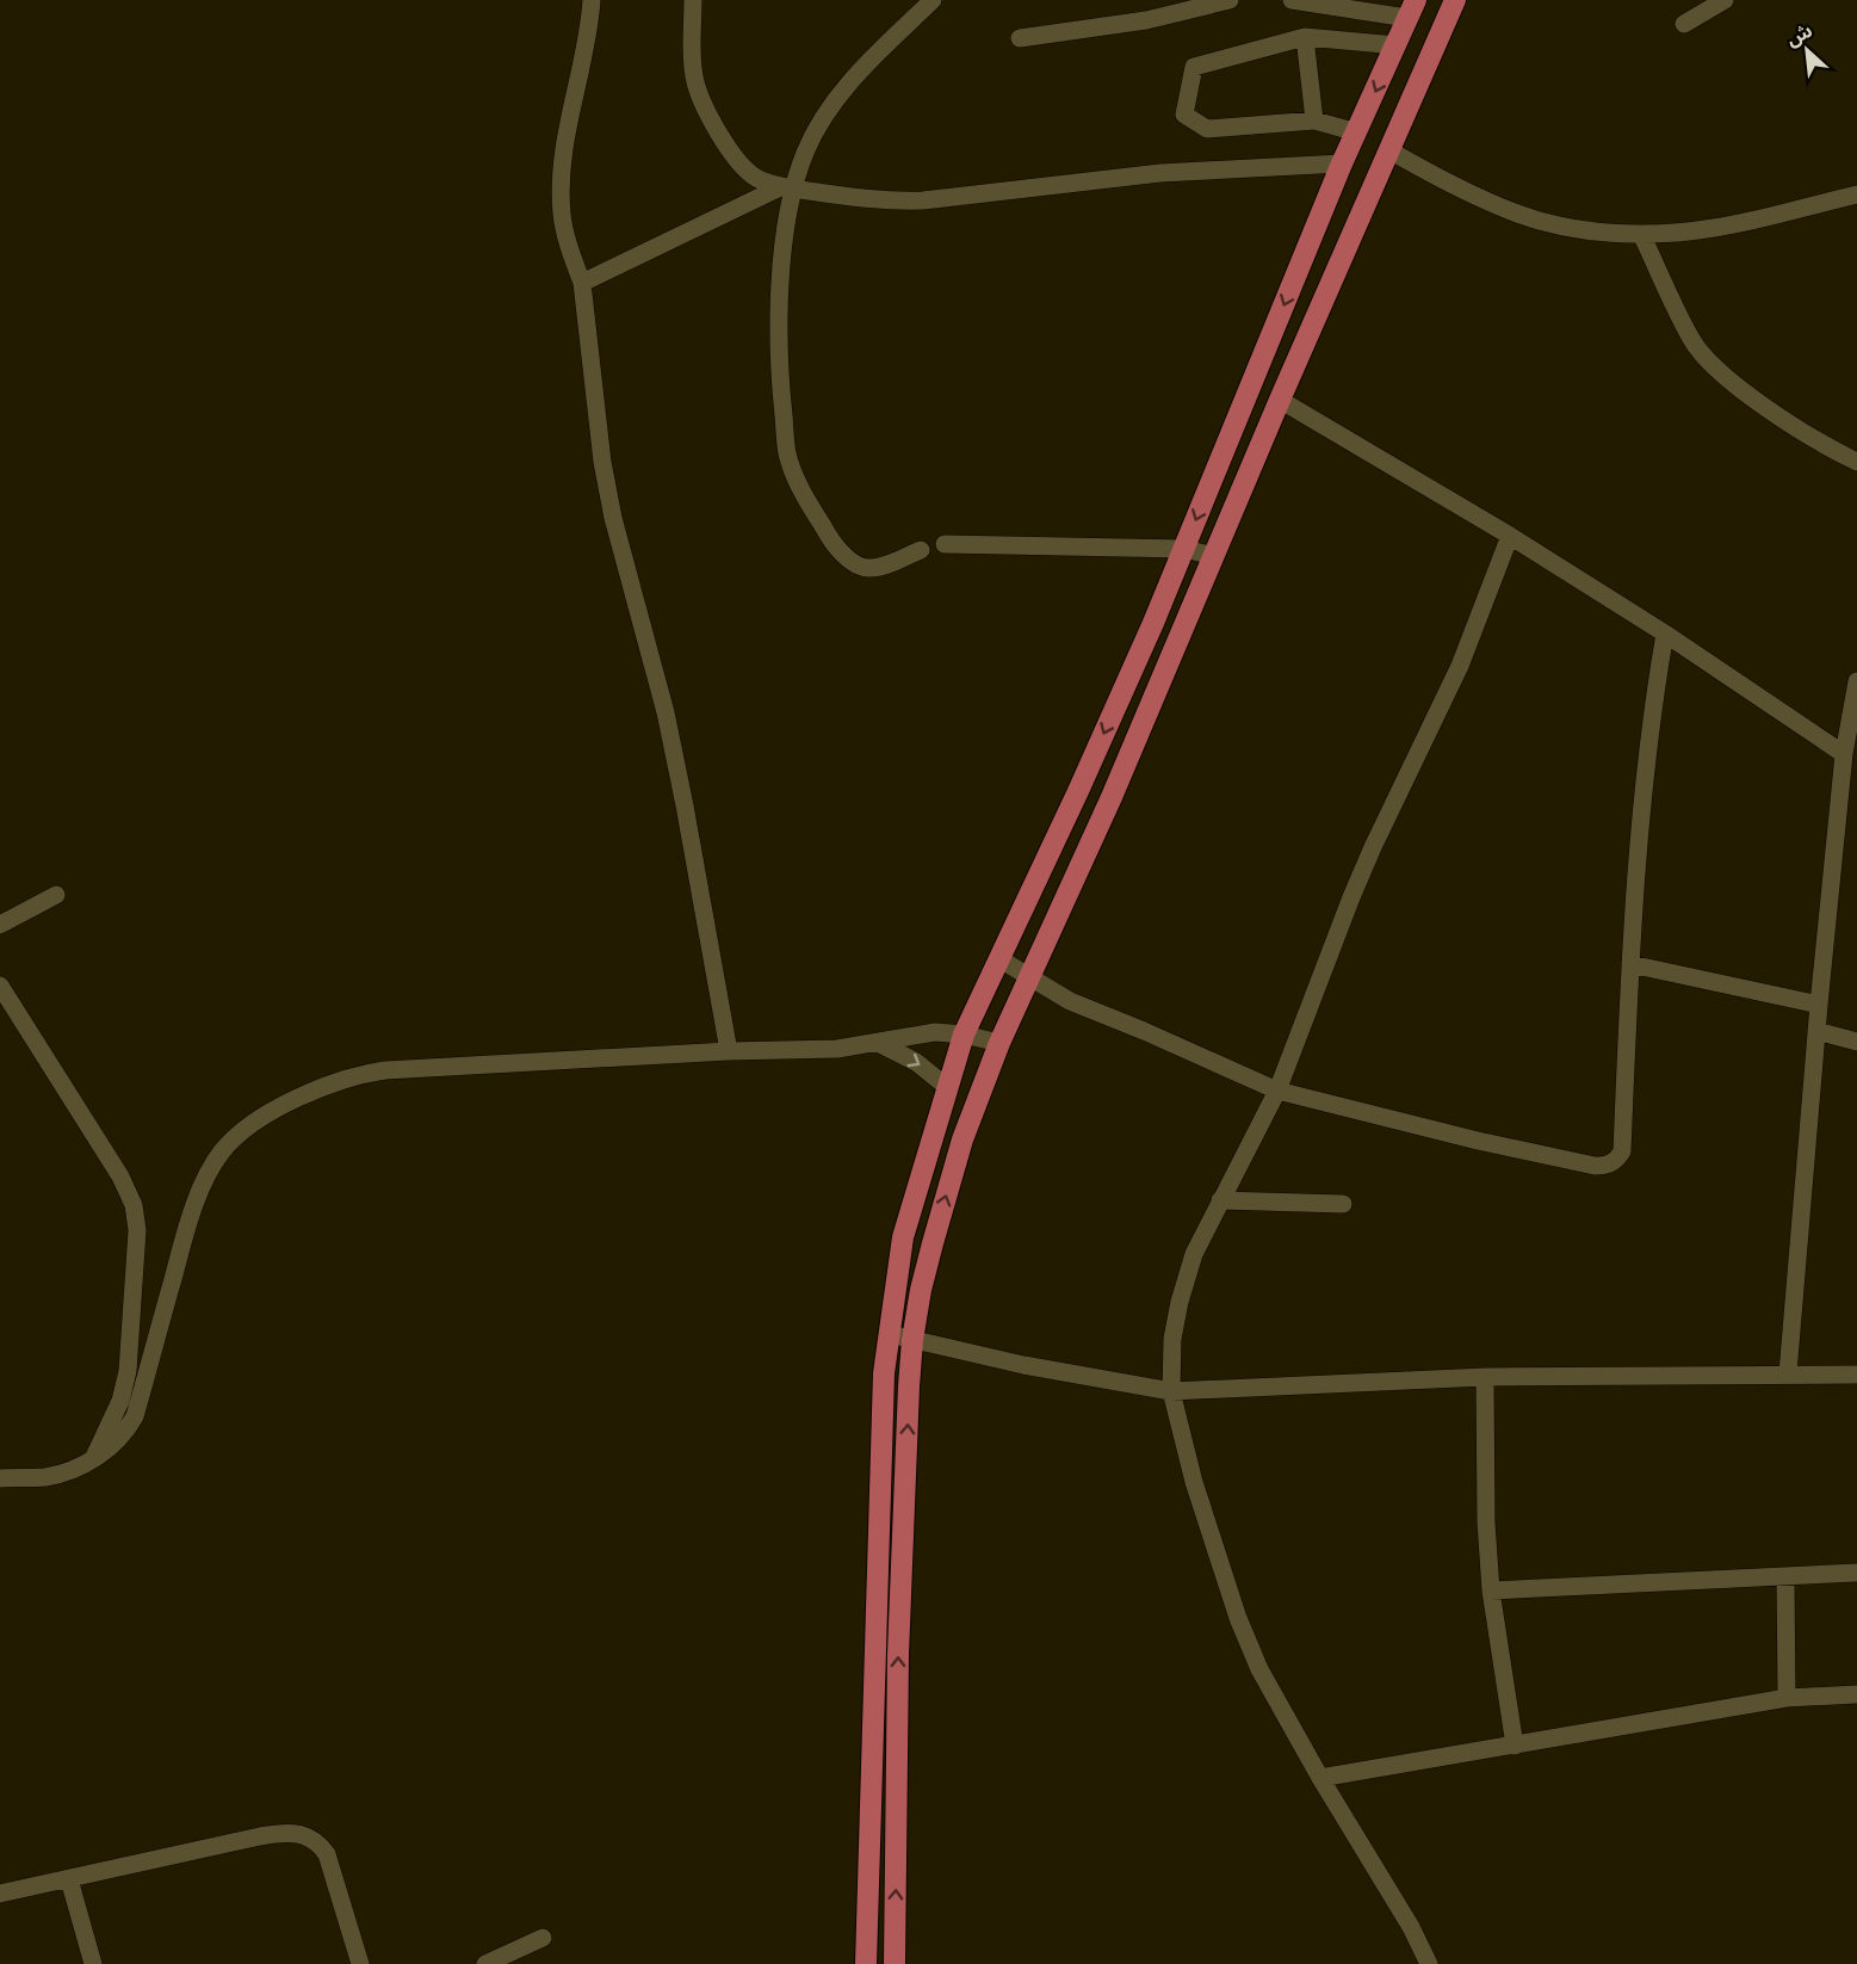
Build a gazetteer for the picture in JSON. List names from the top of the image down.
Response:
{
  "north": "top left"
}
